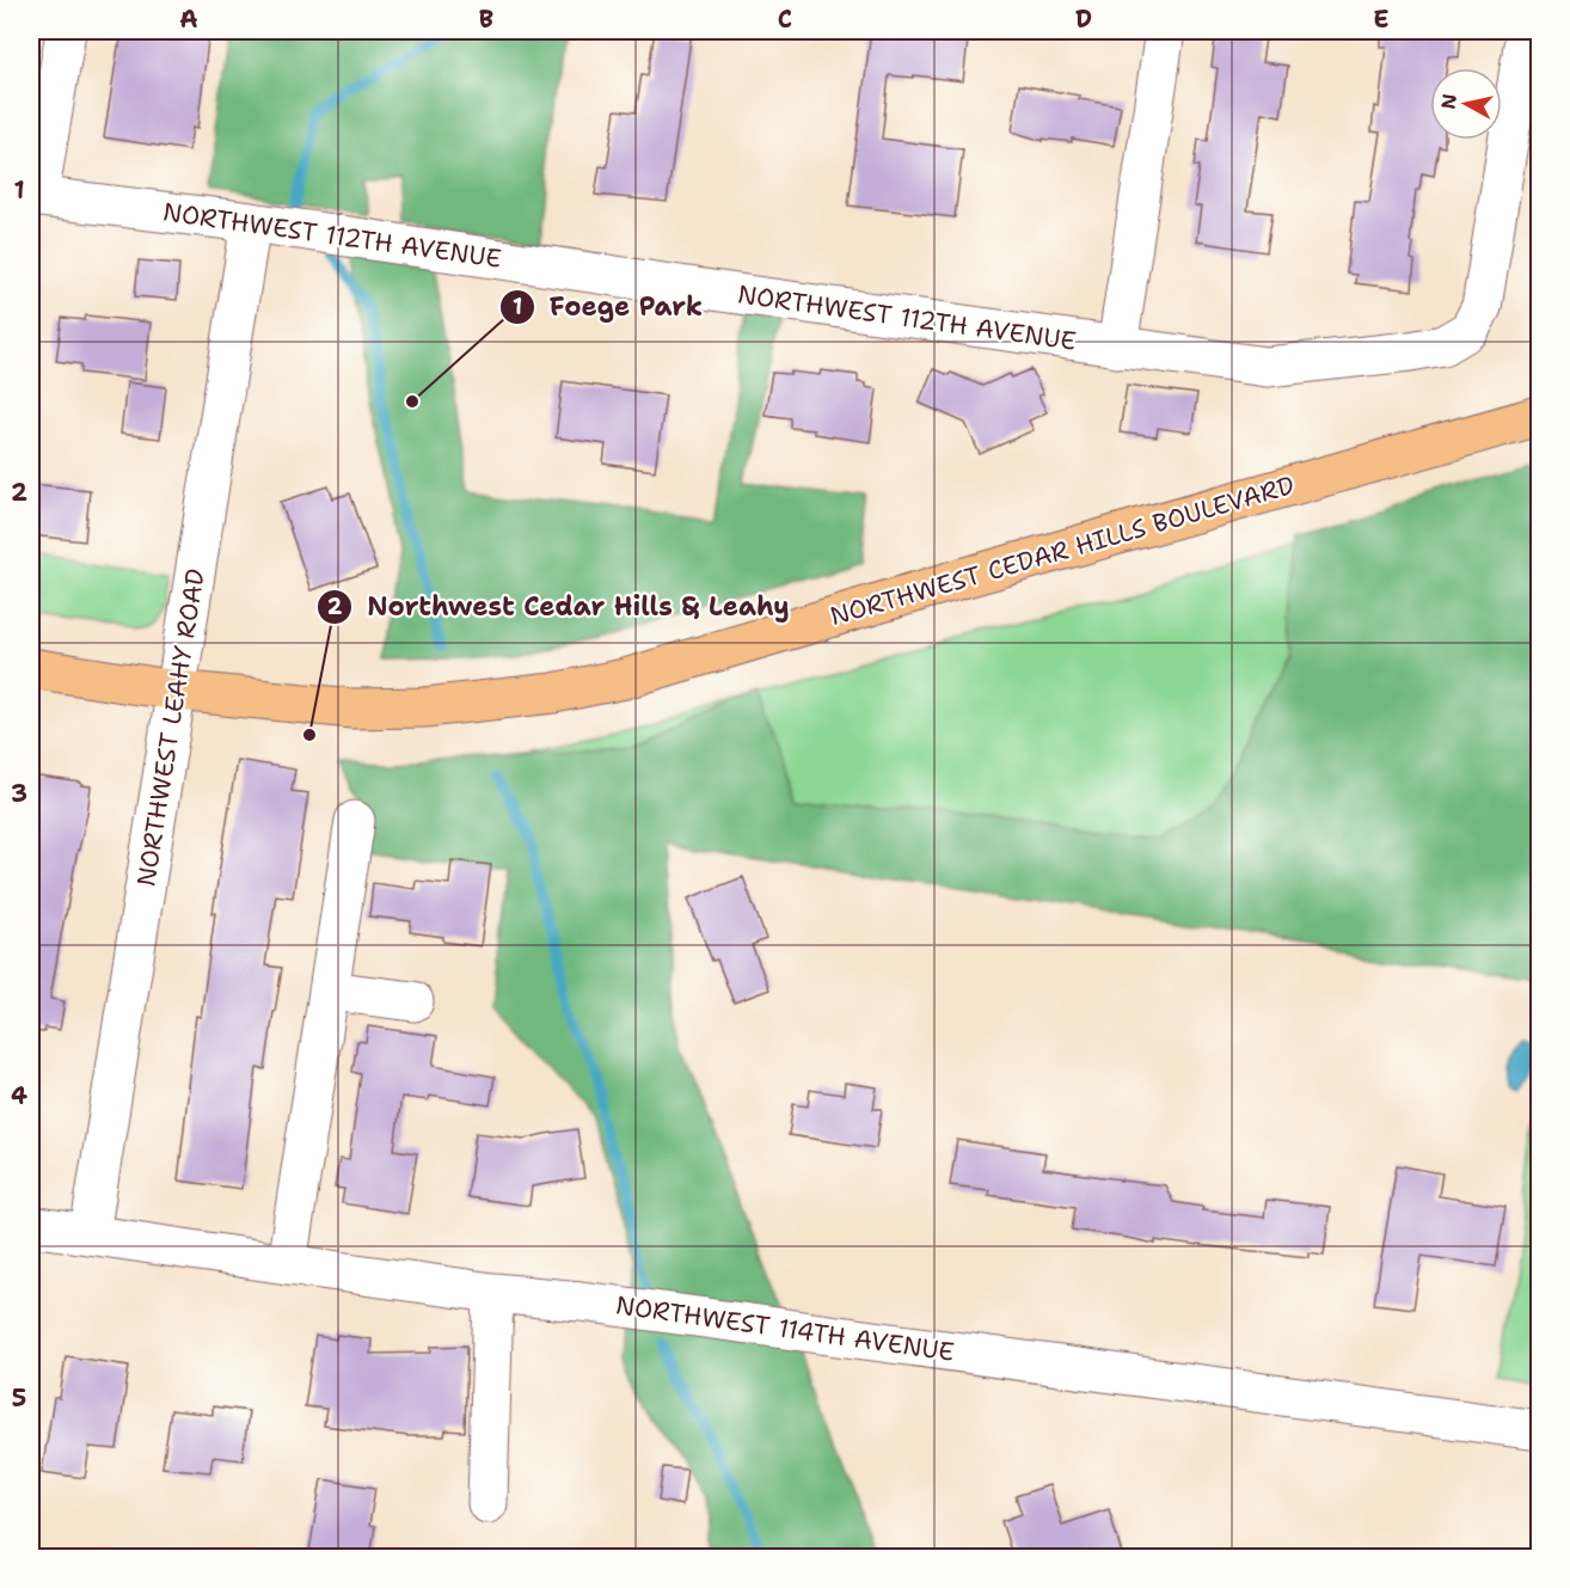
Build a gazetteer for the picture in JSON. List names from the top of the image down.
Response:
{
  "streets": {
    "main road": ["NORTHWEST CEDAR HILLS BOULEVARD"],
    "street": ["NORTHWEST 112TH AVENUE", "NORTHWEST LEAHY ROAD", "NORTHWEST 114TH AVENUE"]
  },
  "crossings": [
    ["NORTHWEST 112TH AVENUE", "NORTHWEST LEAHY ROAD"],
    ["NORTHWEST CEDAR HILLS BOULEVARD", "NORTHWEST LEAHY ROAD"],
    ["NORTHWEST LEAHY ROAD", "NORTHWEST 114TH AVENUE"]
  ],
  "places": ["Foege Park", "Northwest Cedar Hills & Leahy"],
  "north": "left",
  "grid": {
    "columns": [
      "A",
      "B",
      "C",
      "D",
      "E"
    ],
    "rows": [
      "1",
      "2",
      "3",
      "4",
      "5"
    ]
  }
}
